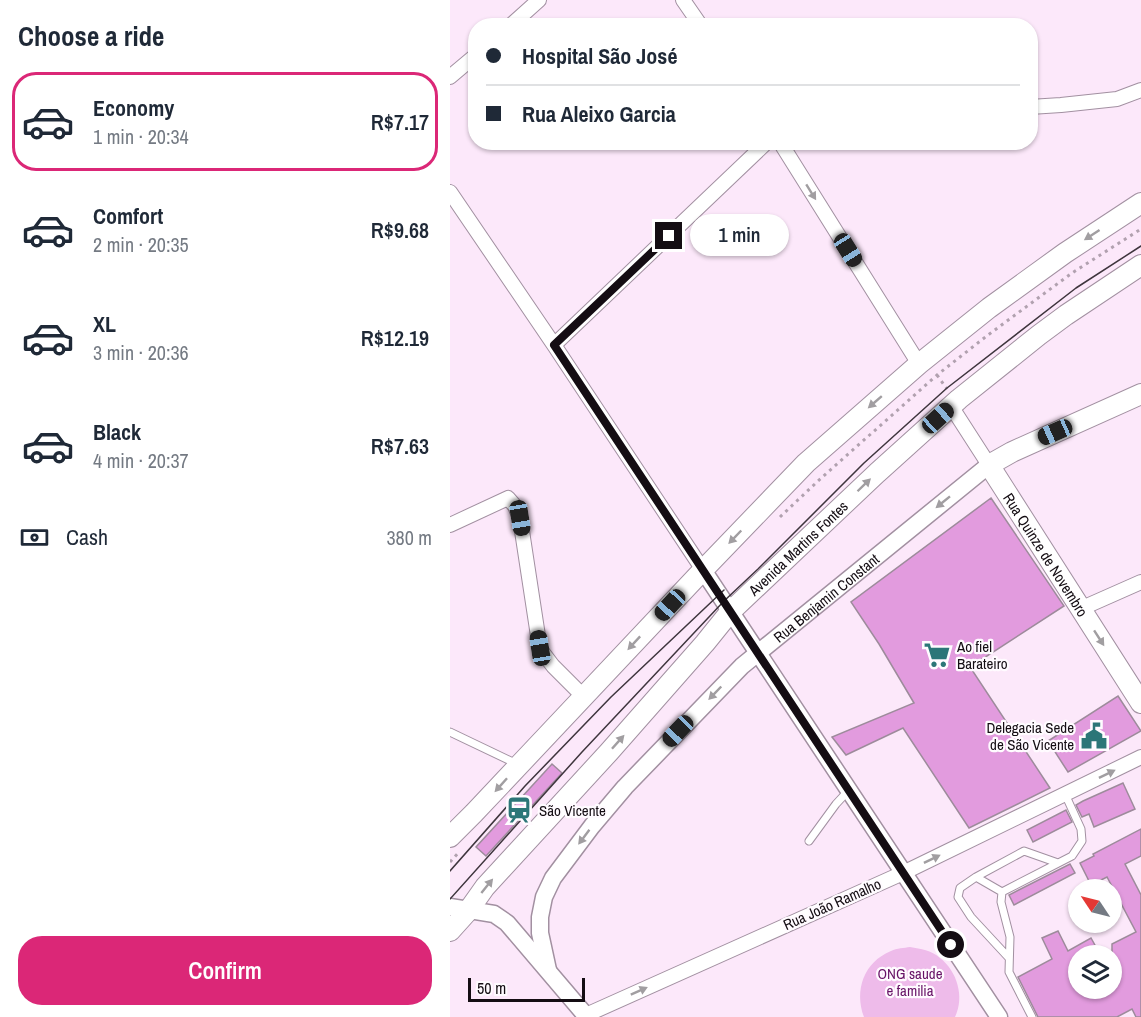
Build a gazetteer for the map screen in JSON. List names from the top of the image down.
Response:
{
  "streets": {
    "main road": ["Avenida Martins Fontes", "Rua Quinze de Novembro", "Rua Benjamin Constant"],
    "street": ["Rua João Ramalho"]
  },
  "crossings": [
    ["Avenida Martins Fontes", "Rua Quinze de Novembro"],
    ["Rua Quinze de Novembro", "Rua Benjamin Constant"]
  ],
  "one_way": ["Rua João Ramalho"],
  "parks": ["ONG saude e familia"],
  "places": {
    "supermarket": ["Ao fiel Barateiro"],
    "public building": ["Delegacia Sede de São Vicente"],
    "station": ["São Vicente"]
  },
  "scale_bar": "50 m",
  "north": "top left",
  "page": {
    "heading": "Choose a ride",
    "banner": ["Hospital São José", "Rua Aleixo Garcia"],
    "list": [
      {
        "name": "Economy",
        "note": "1 min · 20:34",
        "value": "R$7.17"
      },
      {
        "name": "Comfort",
        "note": "2 min · 20:35",
        "value": "R$9.68"
      },
      {
        "name": "XL",
        "note": "3 min · 20:36",
        "value": "R$12.19"
      },
      {
        "name": "Black",
        "note": "4 min · 20:37",
        "value": "R$7.63"
      }
    ],
    "bubble": "1 min",
    "pay": ["Cash", "380 m"],
    "buttons": "Confirm",
    "scale": "50 m"
  }
}
